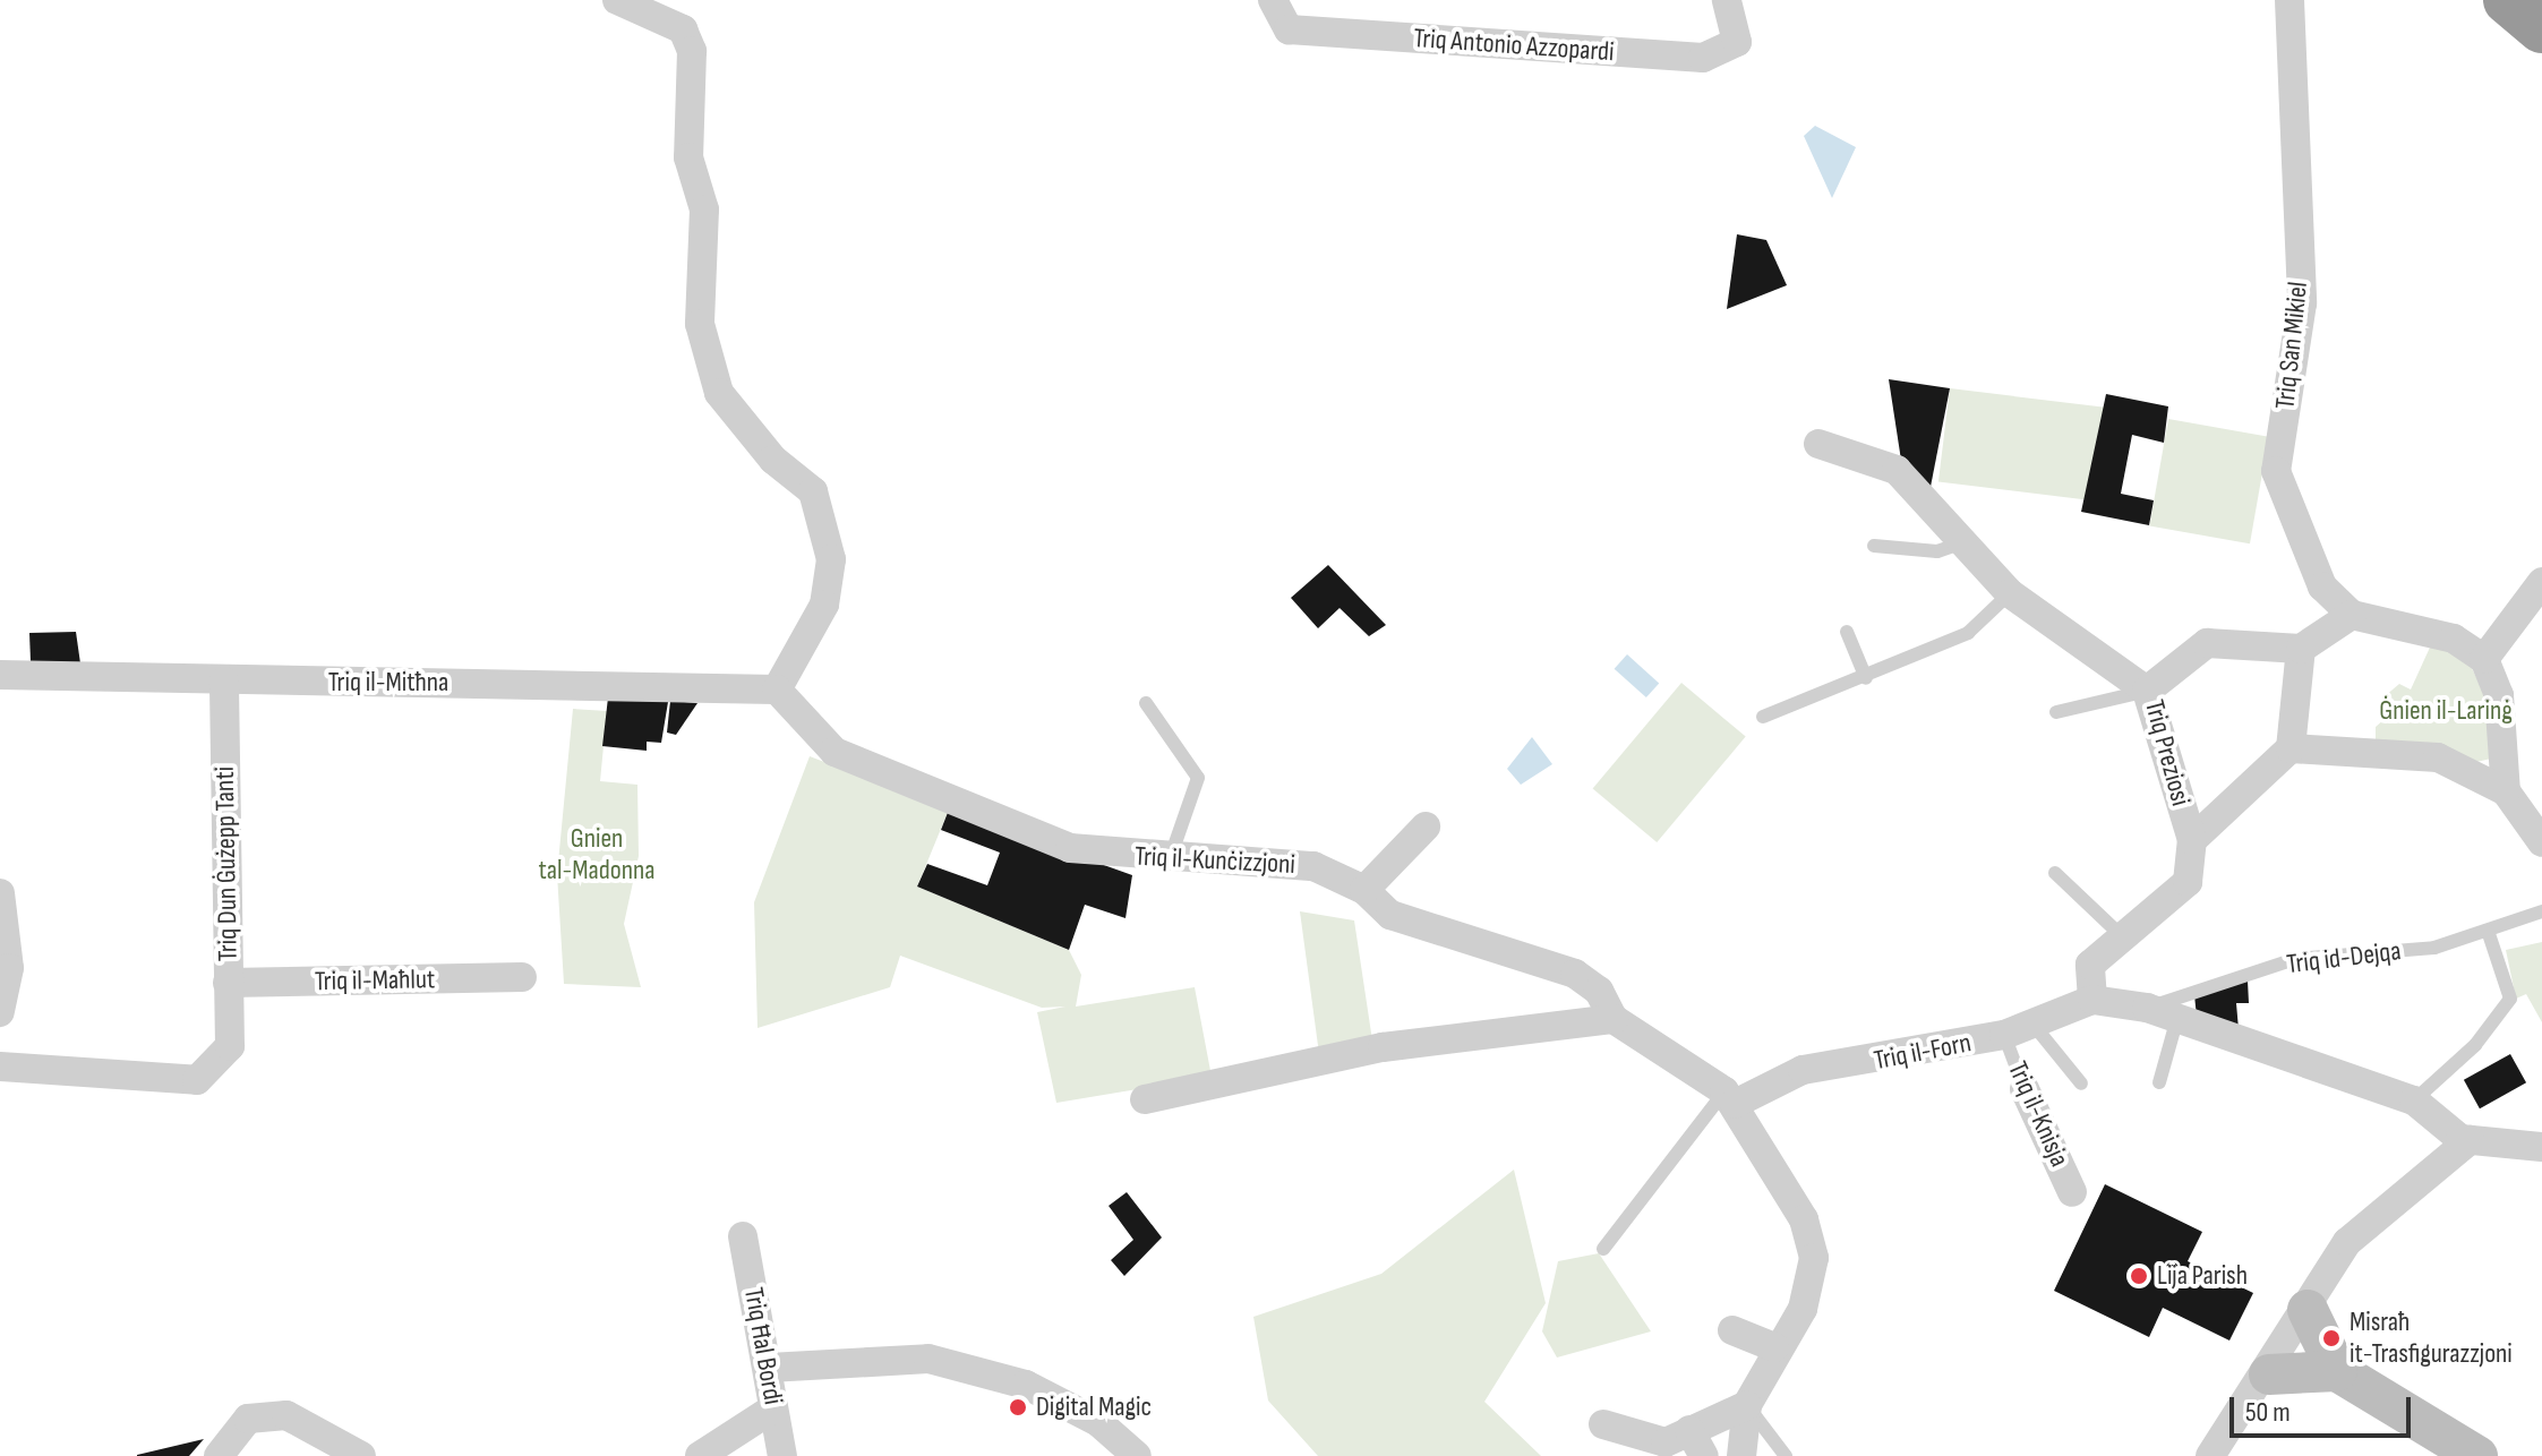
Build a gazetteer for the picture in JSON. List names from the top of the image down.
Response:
{
  "streets": {
    "street": [
      "Triq Antonio Azzopardi",
      "Triq San Mikiel",
      "Triq il-Mitħna",
      "Triq Preziosi",
      "Triq il-Kunċizzjoni",
      "Triq Dun Ġużepp Tanti",
      "Triq il-Maħlut",
      "Triq il-Forn",
      "Triq il-Knisja",
      "Triq Ħal Bordi"
    ],
    "lane": ["Triq id-Dejqa"]
  },
  "crossings": [
    ["Triq il-Mitħna", "Triq il-Kunċizzjoni"],
    ["Triq il-Mitħna", "Triq Dun Ġużepp Tanti"],
    ["Triq Preziosi", "Triq il-Forn"],
    ["Triq il-Kunċizzjoni", "Triq il-Forn"],
    ["Triq Dun Ġużepp Tanti", "Triq il-Maħlut"],
    ["Triq id-Dejqa", "Triq il-Forn"],
    ["Triq il-Forn", "Triq il-Knisja"]
  ],
  "parks": ["Ġnien il-Larinġ", "Gnien tal-Madonna"],
  "places": ["Lija Parish", "Misraħ it-Trasfigurazzjoni", "Digital Magic"],
  "scale_bar": "50 m"
}
